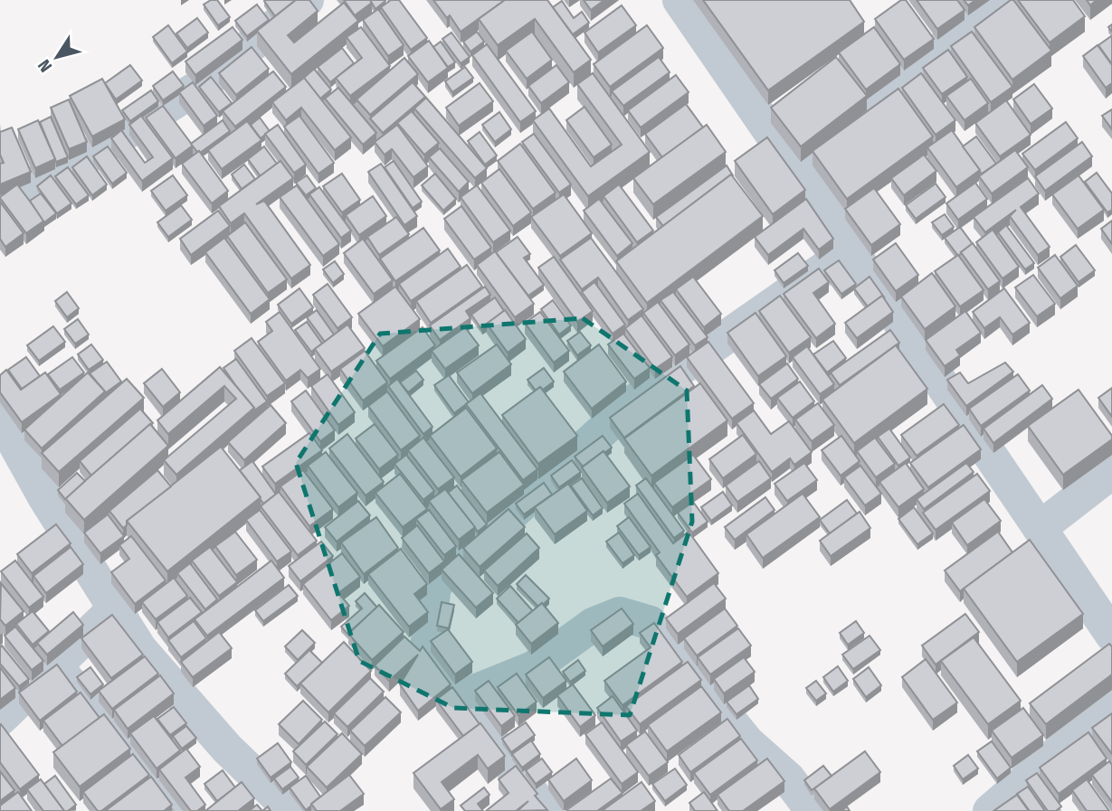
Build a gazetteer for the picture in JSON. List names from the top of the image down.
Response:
{
  "north": "bottom left"
}
